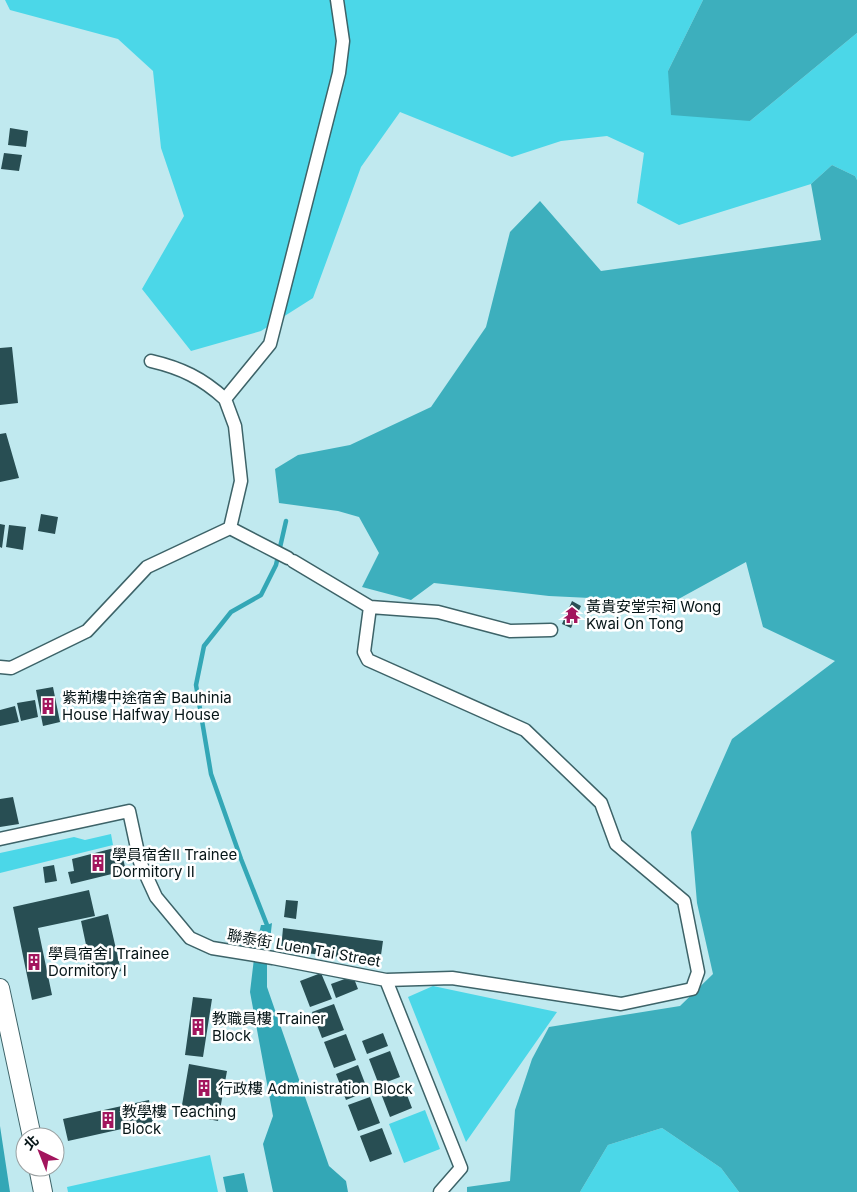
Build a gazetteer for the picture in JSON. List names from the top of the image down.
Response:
{
  "streets": {
    "street": ["聯泰街 Luen Tai Street"]
  },
  "places": {
    "temple": ["黃貴安堂宗祠 Wong Kwai On Tong"],
    "building": [
      "紫荊樓中途宿舍 Bauhinia House Halfway House",
      "學員宿舍II Trainee Dormitory II",
      "學員宿舍I Trainee Dormitory I",
      "教職員樓 Trainer Block",
      "行政樓 Administration Block",
      "教學樓 Teaching Block"
    ]
  },
  "north": "top left"
}
